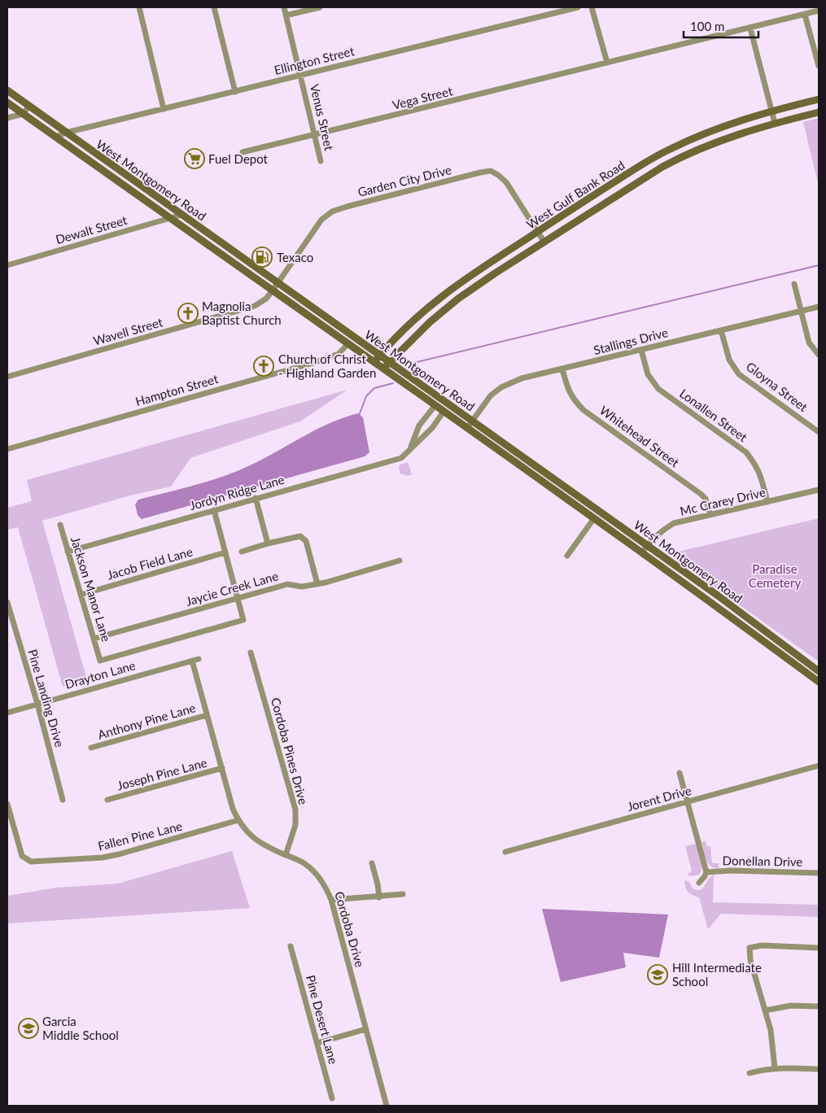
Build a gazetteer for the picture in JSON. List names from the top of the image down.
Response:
{
  "streets": {
    "main road": ["West Montgomery Road", "West Gulf Bank Road"],
    "street": [
      "Ellington Street",
      "Vega Street",
      "Venus Street",
      "Garden City Drive",
      "Dewalt Street",
      "Wavell Street",
      "Stallings Drive",
      "Gloyna Street",
      "Hampton Street",
      "Lonallen Street",
      "Whitehead Street",
      "Jordyn Ridge Lane",
      "Mc Crarey Drive",
      "Jacob Field Lane",
      "Jaycie Creek Lane",
      "Jackson Manor Lane",
      "Drayton Lane",
      "Pine Landing Drive",
      "Anthony Pine Lane",
      "Cordoba Pines Drive",
      "Joseph Pine Lane",
      "Jorent Drive",
      "Fallen Pine Lane",
      "Donellan Drive",
      "Cordoba Drive",
      "Pine Desert Lane"
    ]
  },
  "crossings": [
    ["Ellington Street", "Venus Street"],
    ["Ellington Street", "West Montgomery Road"],
    ["Vega Street", "Venus Street"],
    ["West Montgomery Road", "Garden City Drive"],
    ["West Montgomery Road", "West Gulf Bank Road"],
    ["West Montgomery Road", "Dewalt Street"],
    ["West Montgomery Road", "Wavell Street"],
    ["West Montgomery Road", "Stallings Drive"],
    ["West Montgomery Road", "Hampton Street"],
    ["West Montgomery Road", "Jordyn Ridge Lane"],
    ["West Montgomery Road", "Mc Crarey Drive"],
    ["Garden City Drive", "West Gulf Bank Road"],
    ["Garden City Drive", "Wavell Street"],
    ["Stallings Drive", "Gloyna Street"],
    ["Stallings Drive", "Lonallen Street"],
    ["Stallings Drive", "Whitehead Street"],
    ["Lonallen Street", "Mc Crarey Drive"],
    ["Whitehead Street", "Mc Crarey Drive"],
    ["Jordyn Ridge Lane", "Jackson Manor Lane"],
    ["Jacob Field Lane", "Jackson Manor Lane"],
    ["Jaycie Creek Lane", "Jackson Manor Lane"],
    ["Drayton Lane", "Pine Landing Drive"],
    ["Drayton Lane", "Cordoba Drive"],
    ["Anthony Pine Lane", "Cordoba Drive"],
    ["Cordoba Pines Drive", "Cordoba Drive"],
    ["Joseph Pine Lane", "Cordoba Drive"],
    ["Fallen Pine Lane", "Cordoba Drive"]
  ],
  "parks": ["Paradise Cemetery"],
  "places": {
    "supermarket": ["Fuel Depot"],
    "fuel station": ["Texaco"],
    "church": ["Magnolia Baptist Church", "Church of Christ - Highland Garden"],
    "school or university": ["Hill Intermediate School", "Garcia Middle School"]
  },
  "scale_bar": "100 m"
}
